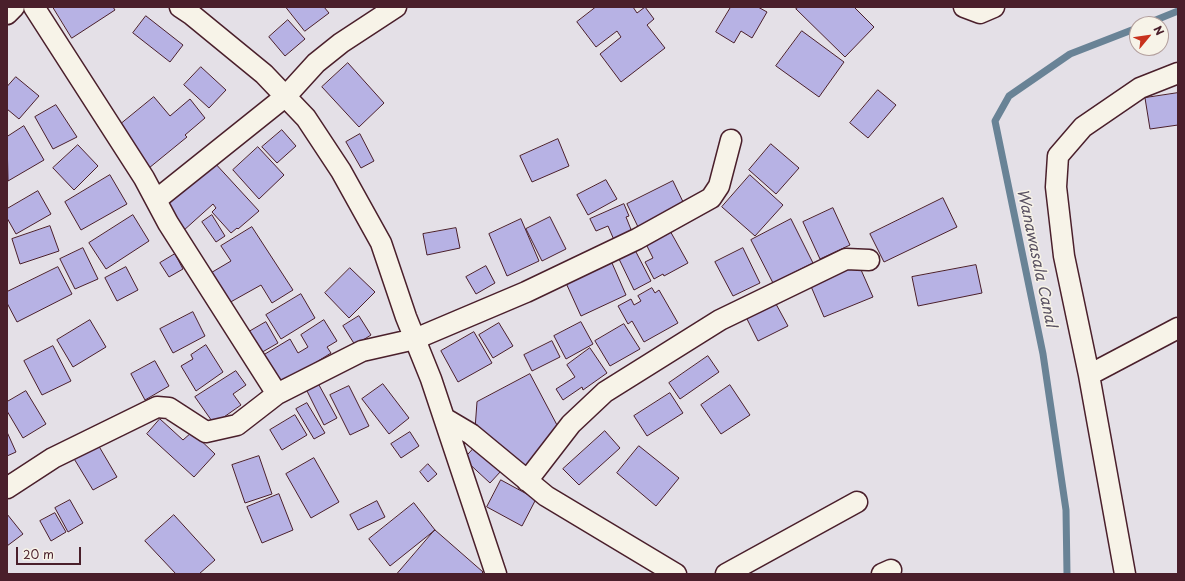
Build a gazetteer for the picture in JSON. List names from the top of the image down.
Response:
{
  "water": ["Wanawasala Canal"],
  "scale_bar": "20 m",
  "north": "top right"
}
